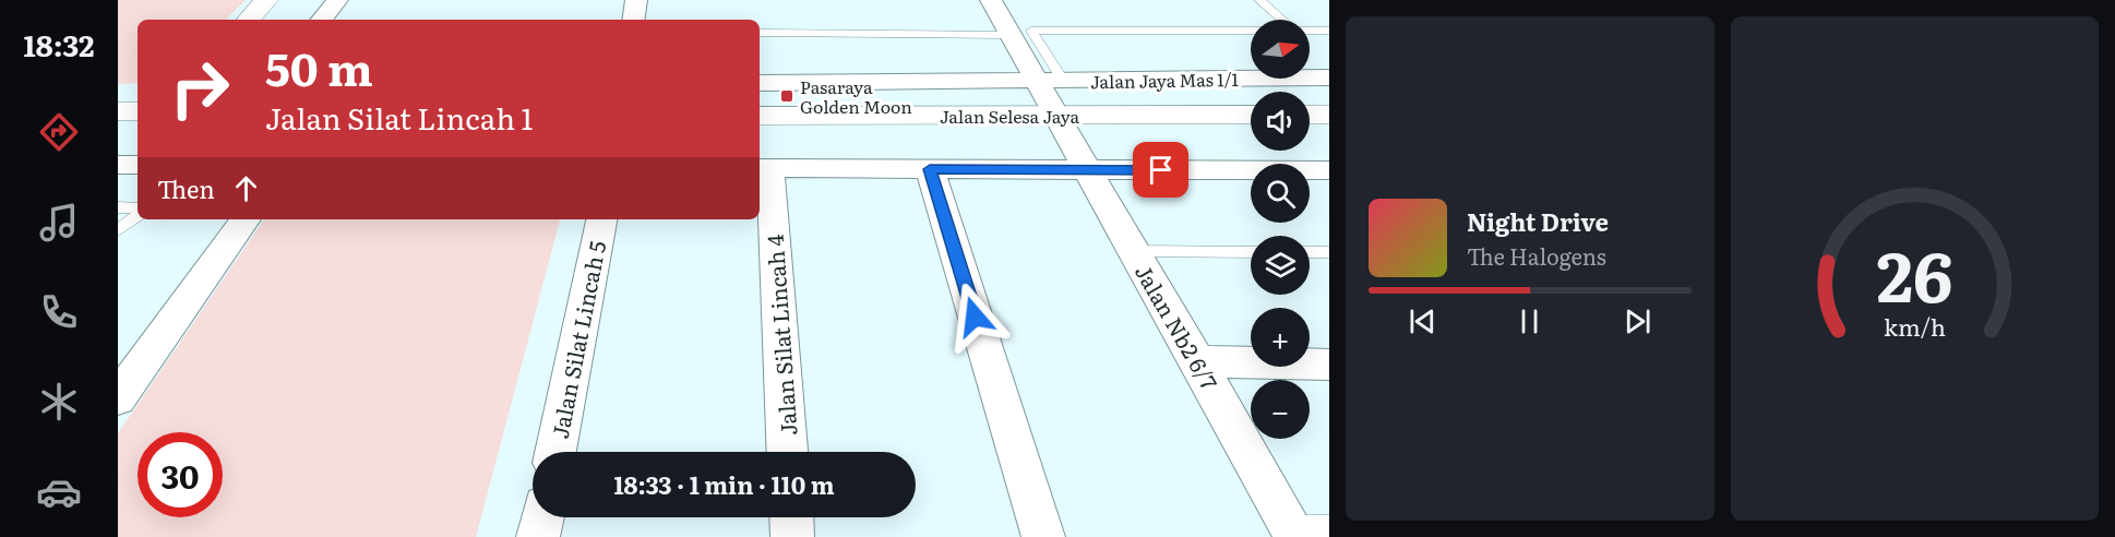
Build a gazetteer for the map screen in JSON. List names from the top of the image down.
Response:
{
  "streets": {
    "street": [
      "Jalan Jaya Mas 1/1",
      "Jalan Selesa Jaya",
      "Jalan Nb2 6/7",
      "Jalan Silat Lincah 4",
      "Jalan Silat Lincah 5"
    ]
  },
  "crossings": [
    ["Jalan Jaya Mas 1/1", "Jalan Nb2 6/7"],
    ["Jalan Selesa Jaya", "Jalan Nb2 6/7"]
  ],
  "places": {
    "transit": ["Pasaraya Golden Moon"]
  },
  "north": "right",
  "page": {
    "tabs": "18:32",
    "map_buttons": ["+", "−"],
    "turn": ["50 m", "Jalan Silat Lincah 1"],
    "then": "Then",
    "song": ["Night Drive", "The Halogens"],
    "limit": "30",
    "trip": "18:33 · 1 min · 110 m",
    "gauge": ["26", "km/h"]
  }
}
